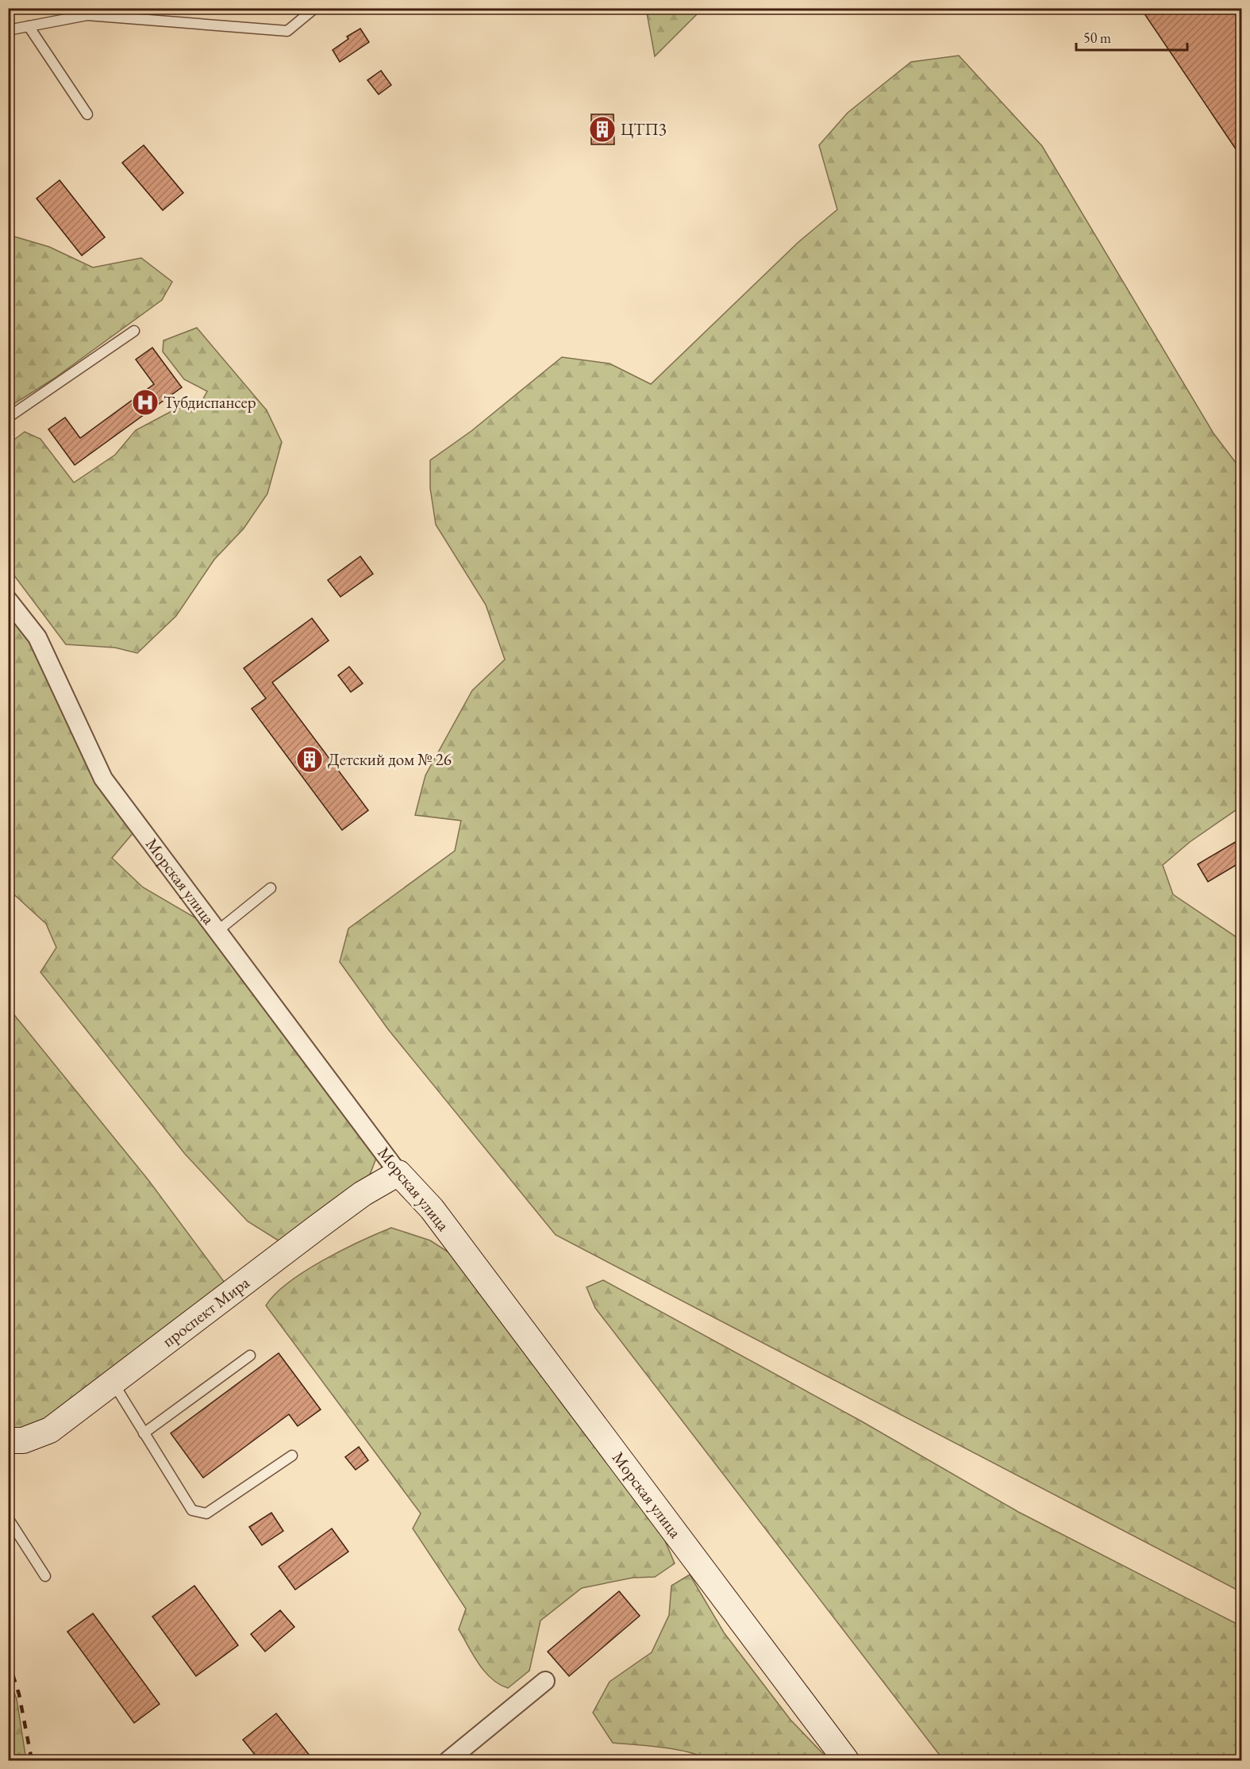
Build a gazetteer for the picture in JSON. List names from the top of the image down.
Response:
{
  "streets": {
    "main road": ["Морская улица", "проспект Мира"]
  },
  "crossings": [
    ["Морская улица", "проспект Мира"]
  ],
  "places": {
    "building": ["ЦТП3", "Детский дом № 26"],
    "hospital": ["Тубдиспансер"]
  },
  "scale_bar": "50 m"
}
